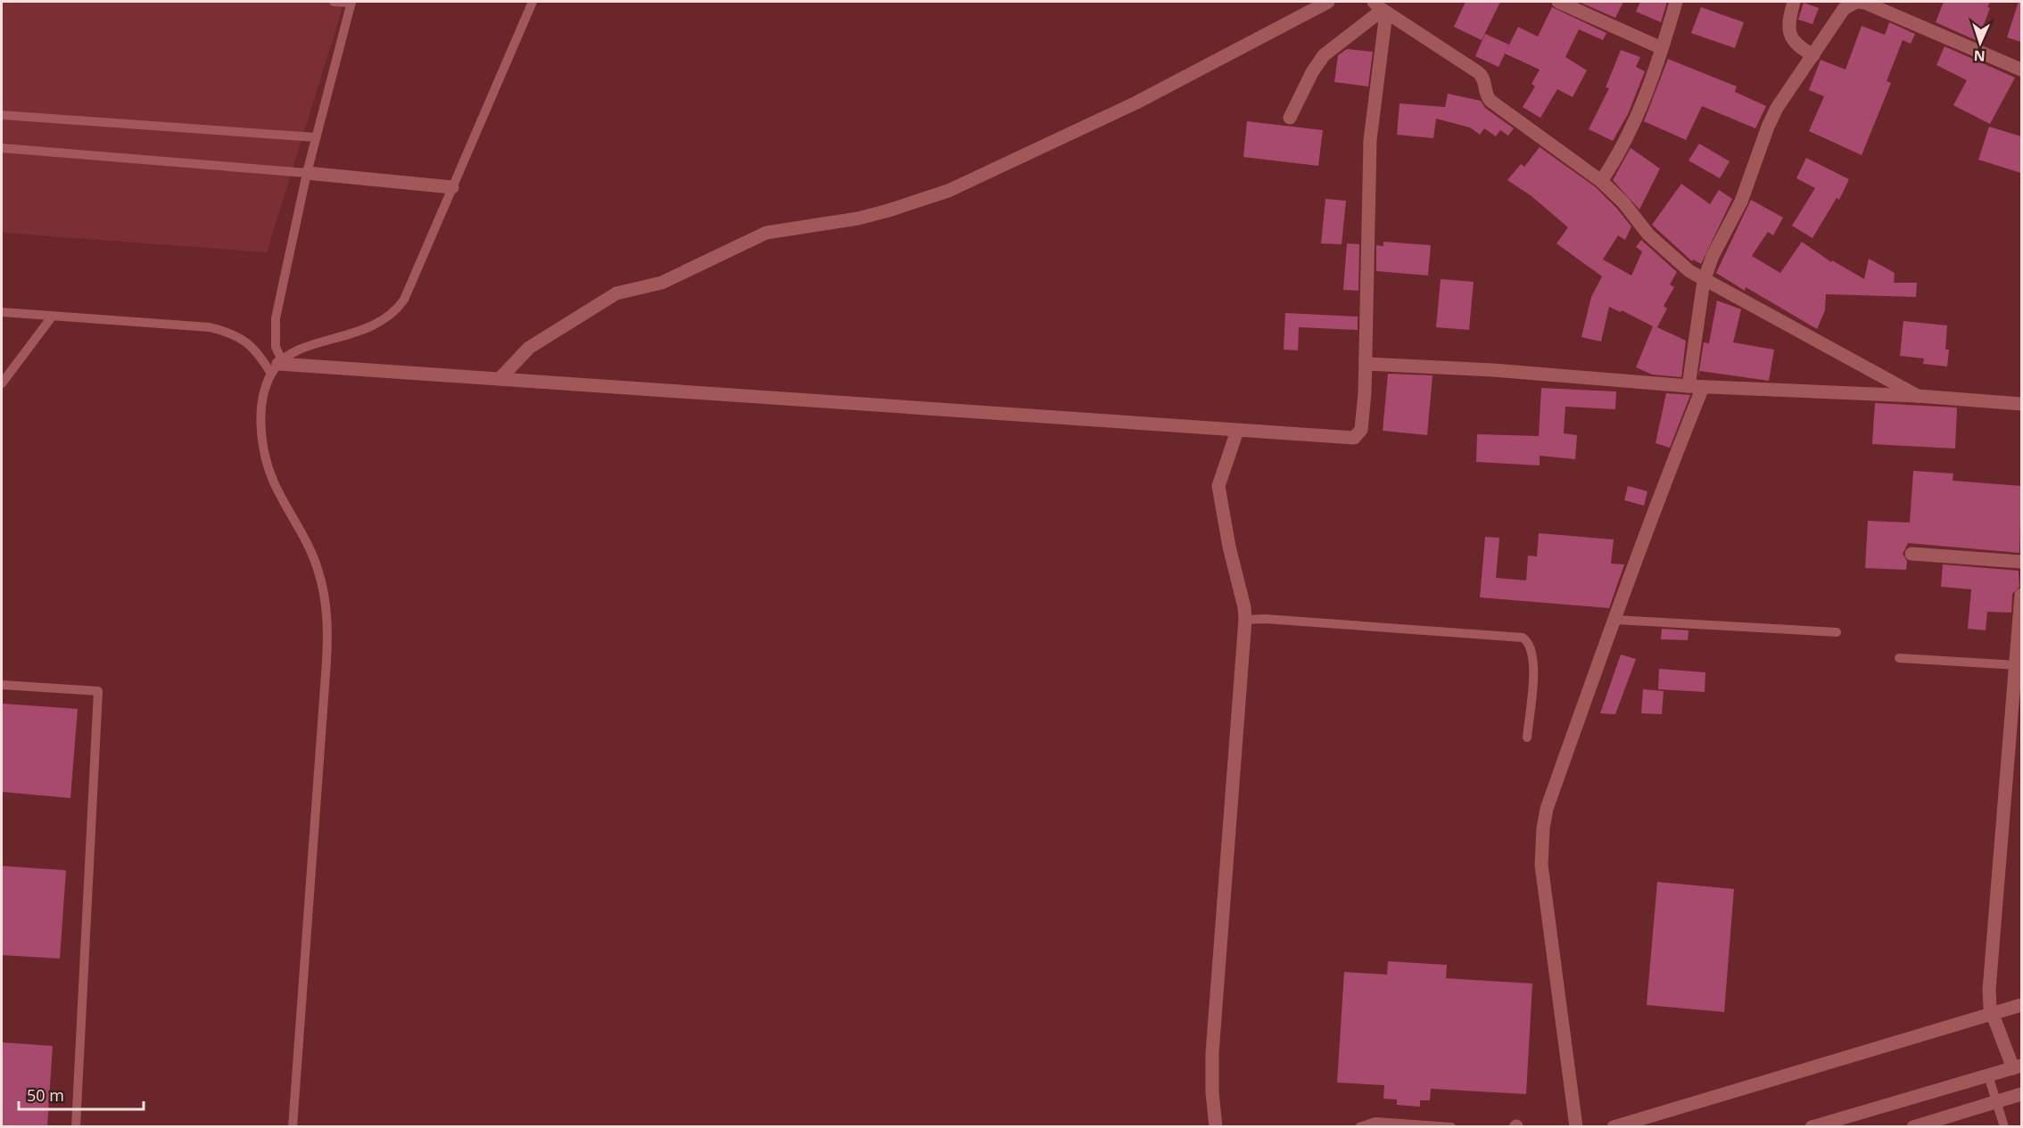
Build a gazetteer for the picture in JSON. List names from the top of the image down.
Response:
{
  "scale_bar": "50 m",
  "north": "bottom"
}
